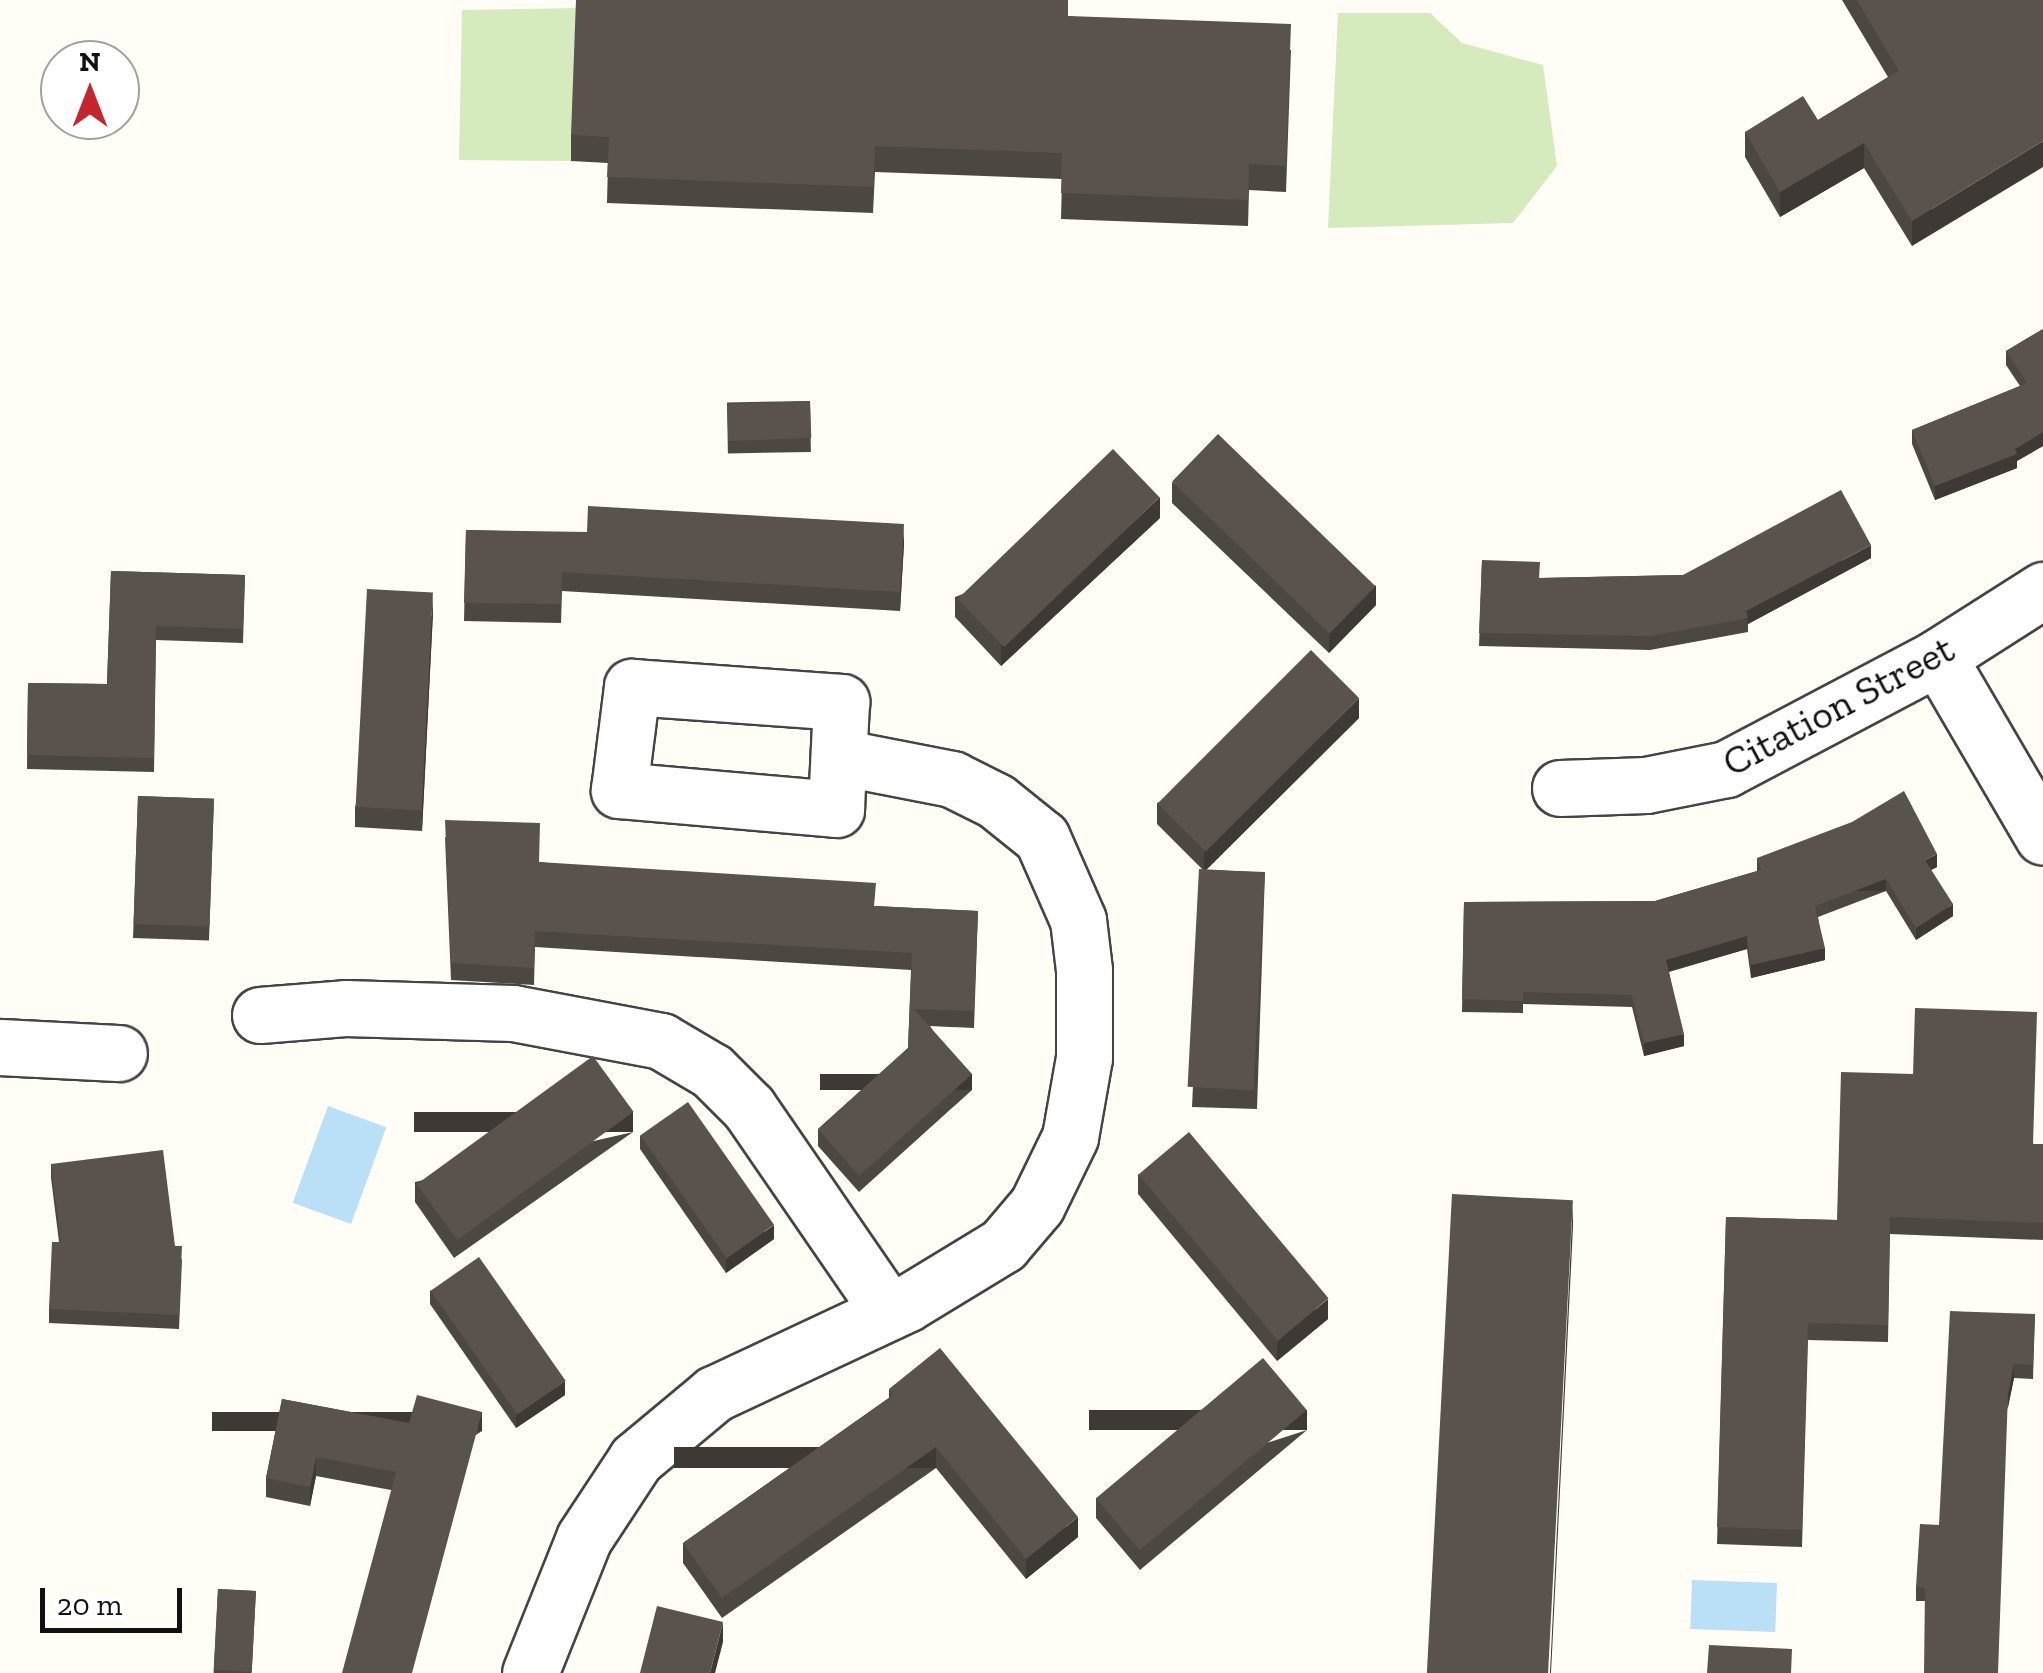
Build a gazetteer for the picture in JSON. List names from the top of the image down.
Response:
{
  "streets": {
    "street": ["Citation Street"]
  },
  "scale_bar": "20 m",
  "north": "top"
}
